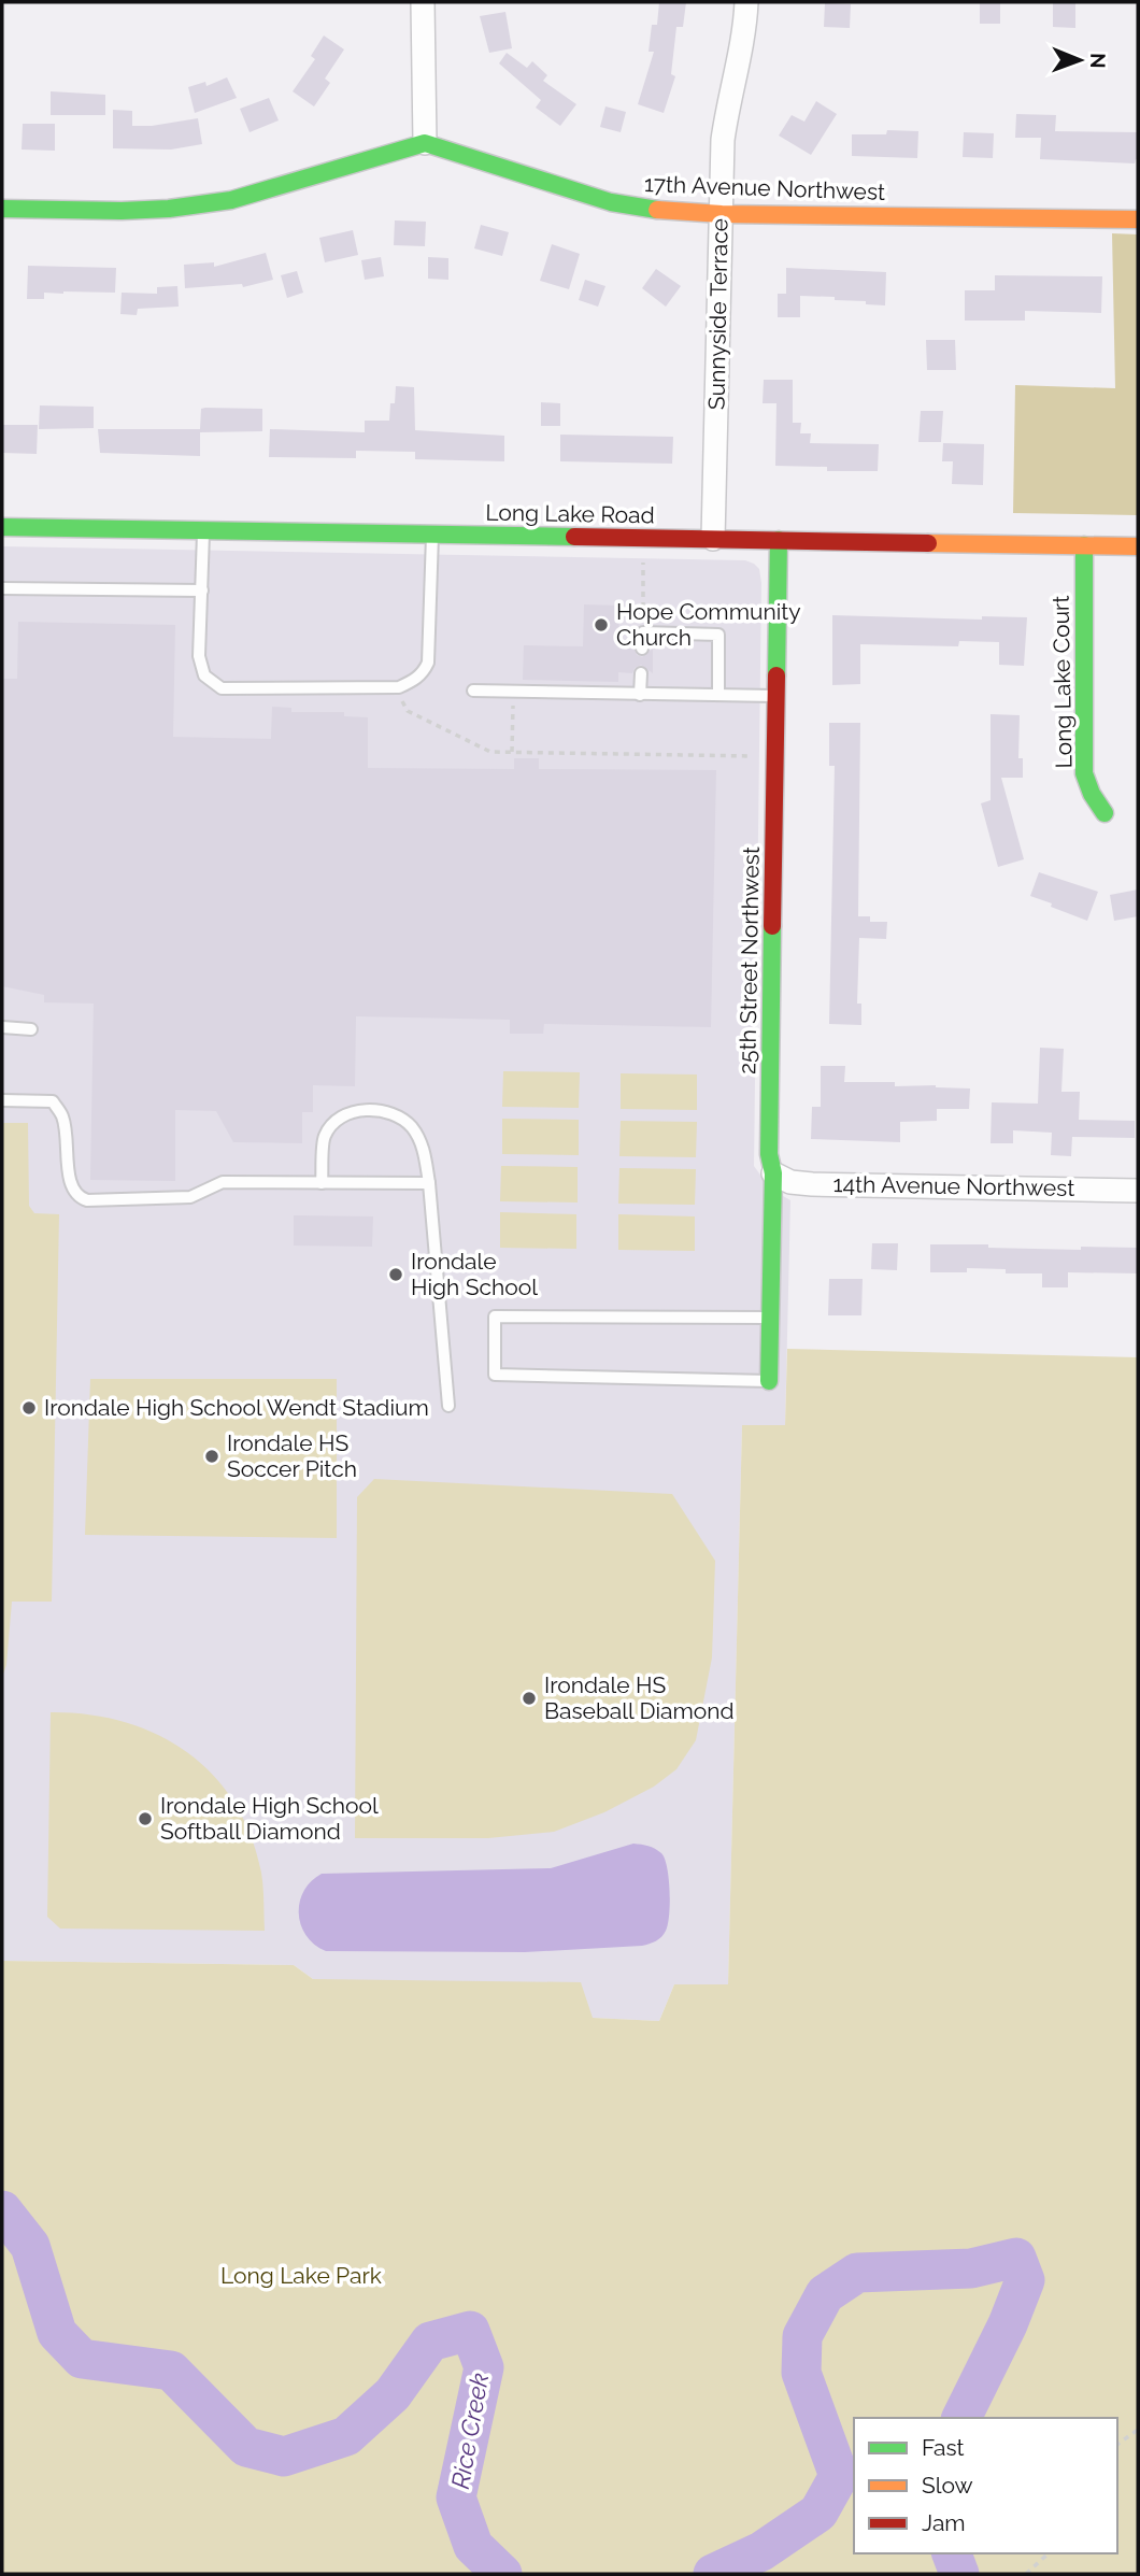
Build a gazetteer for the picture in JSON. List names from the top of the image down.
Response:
{
  "streets": {
    "street": [
      "17th Avenue Northwest",
      "Sunnyside Terrace",
      "Long Lake Road",
      "Long Lake Court",
      "25th Street Northwest",
      "14th Avenue Northwest"
    ]
  },
  "crossings": [
    ["17th Avenue Northwest", "Sunnyside Terrace"],
    ["Sunnyside Terrace", "Long Lake Road"],
    ["Long Lake Road", "Long Lake Court"],
    ["Long Lake Road", "25th Street Northwest"],
    ["25th Street Northwest", "14th Avenue Northwest"]
  ],
  "water": ["Rice Creek"],
  "parks": ["Long Lake Park"],
  "places": [
    "Hope Community Church",
    "Irondale High School",
    "Irondale High School Wendt Stadium",
    "Irondale HS Soccer Pitch",
    "Irondale HS Baseball Diamond",
    "Irondale High School Softball Diamond"
  ],
  "legend": ["Fast", "Slow", "Jam"],
  "north": "right"
}
